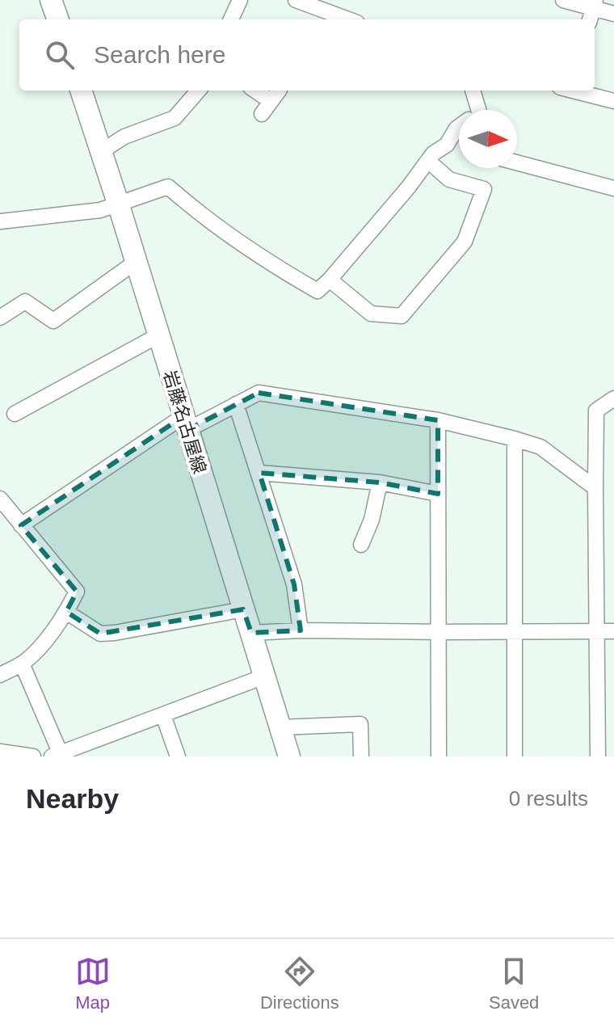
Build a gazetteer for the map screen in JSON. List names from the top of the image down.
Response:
{
  "streets": {
    "main road": ["岩藤名古屋線"]
  },
  "north": "right",
  "page": {
    "search": "Search here",
    "heading": ["Nearby", "0 results"],
    "nav": ["Map", "Directions", "Saved"]
  }
}
